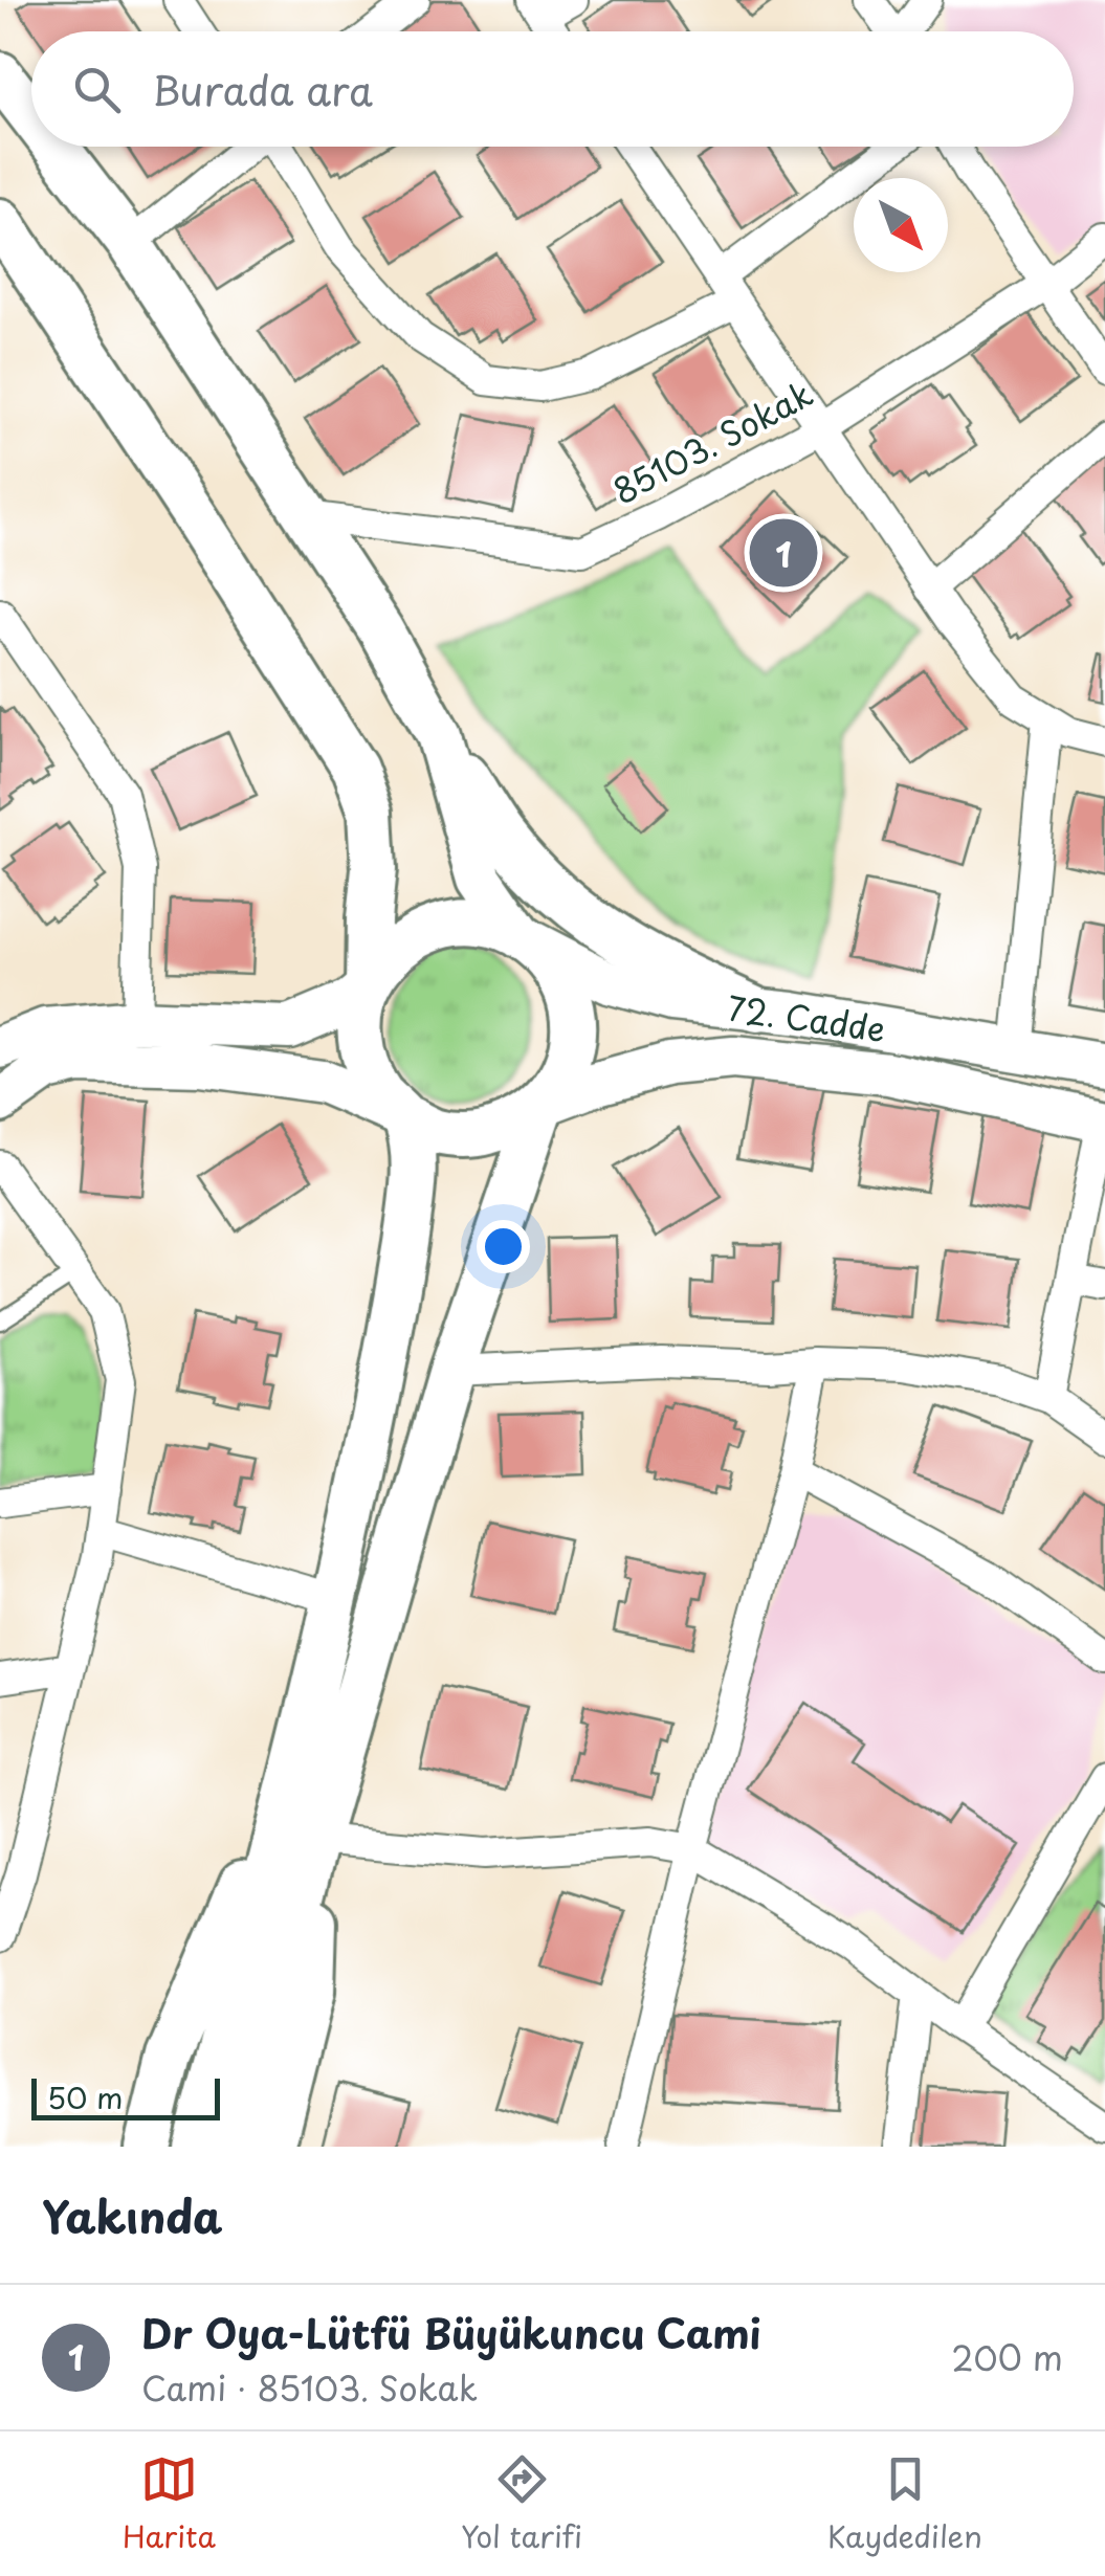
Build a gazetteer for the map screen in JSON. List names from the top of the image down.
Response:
{
  "streets": {
    "main road": ["72. Cadde"],
    "street": ["85103. Sokak"]
  },
  "scale_bar": "50 m",
  "north": "bottom right",
  "page": {
    "search": "Burada ara",
    "pins": "1",
    "scale": "50 m",
    "heading": "Yakında",
    "list": [
      {
        "mark": "1",
        "name": "Dr Oya-Lütfü Büyükuncu Cami",
        "note": "Cami · 85103. Sokak",
        "value": "200 m"
      }
    ],
    "nav": ["Harita", "Yol tarifi", "Kaydedilen"]
  }
}
